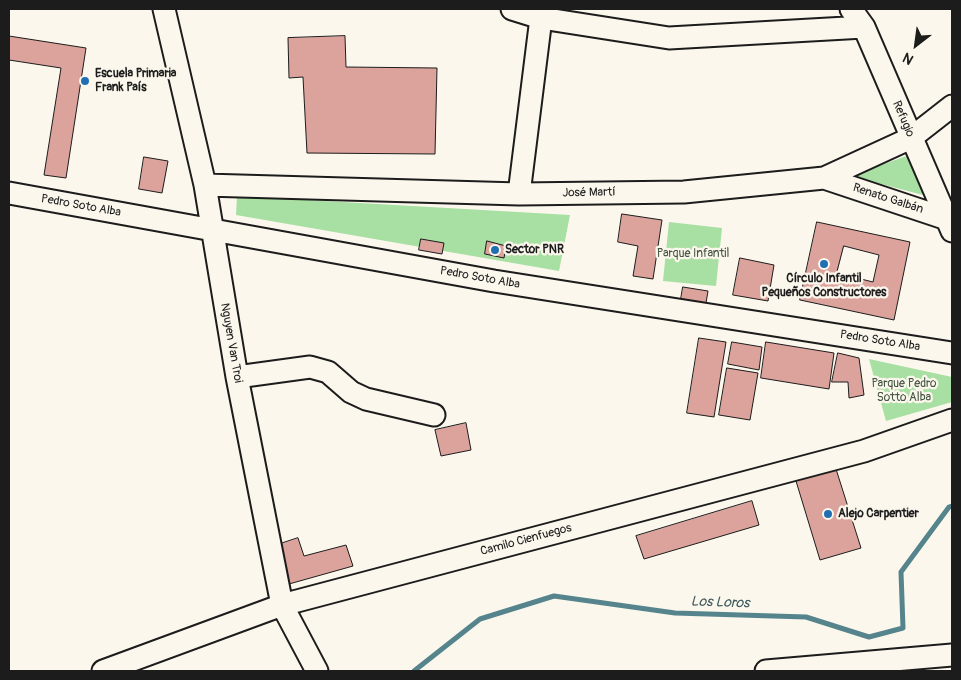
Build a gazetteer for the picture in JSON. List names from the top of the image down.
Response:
{
  "streets": {
    "street": [
      "Refugio",
      "José Martí",
      "Renato Galbán",
      "Pedro Soto Alba",
      "Nguyen Van Troi",
      "Camilo Cienfuegos"
    ]
  },
  "crossings": [
    ["Refugio", "José Martí"],
    ["Refugio", "Renato Galbán"],
    ["José Martí", "Renato Galbán"],
    ["José Martí", "Nguyen Van Troi"],
    ["Pedro Soto Alba", "Nguyen Van Troi"],
    ["Nguyen Van Troi", "Camilo Cienfuegos"]
  ],
  "water": ["Los Loros"],
  "parks": ["Parque Infantil", "Parque Pedro Sotto Alba"],
  "places": [
    "Escuela Primaria Frank País",
    "Sector PNR",
    "Círculo Infantil Pequeños Constructores",
    "Alejo Carpentier"
  ],
  "north": "bottom left"
}
